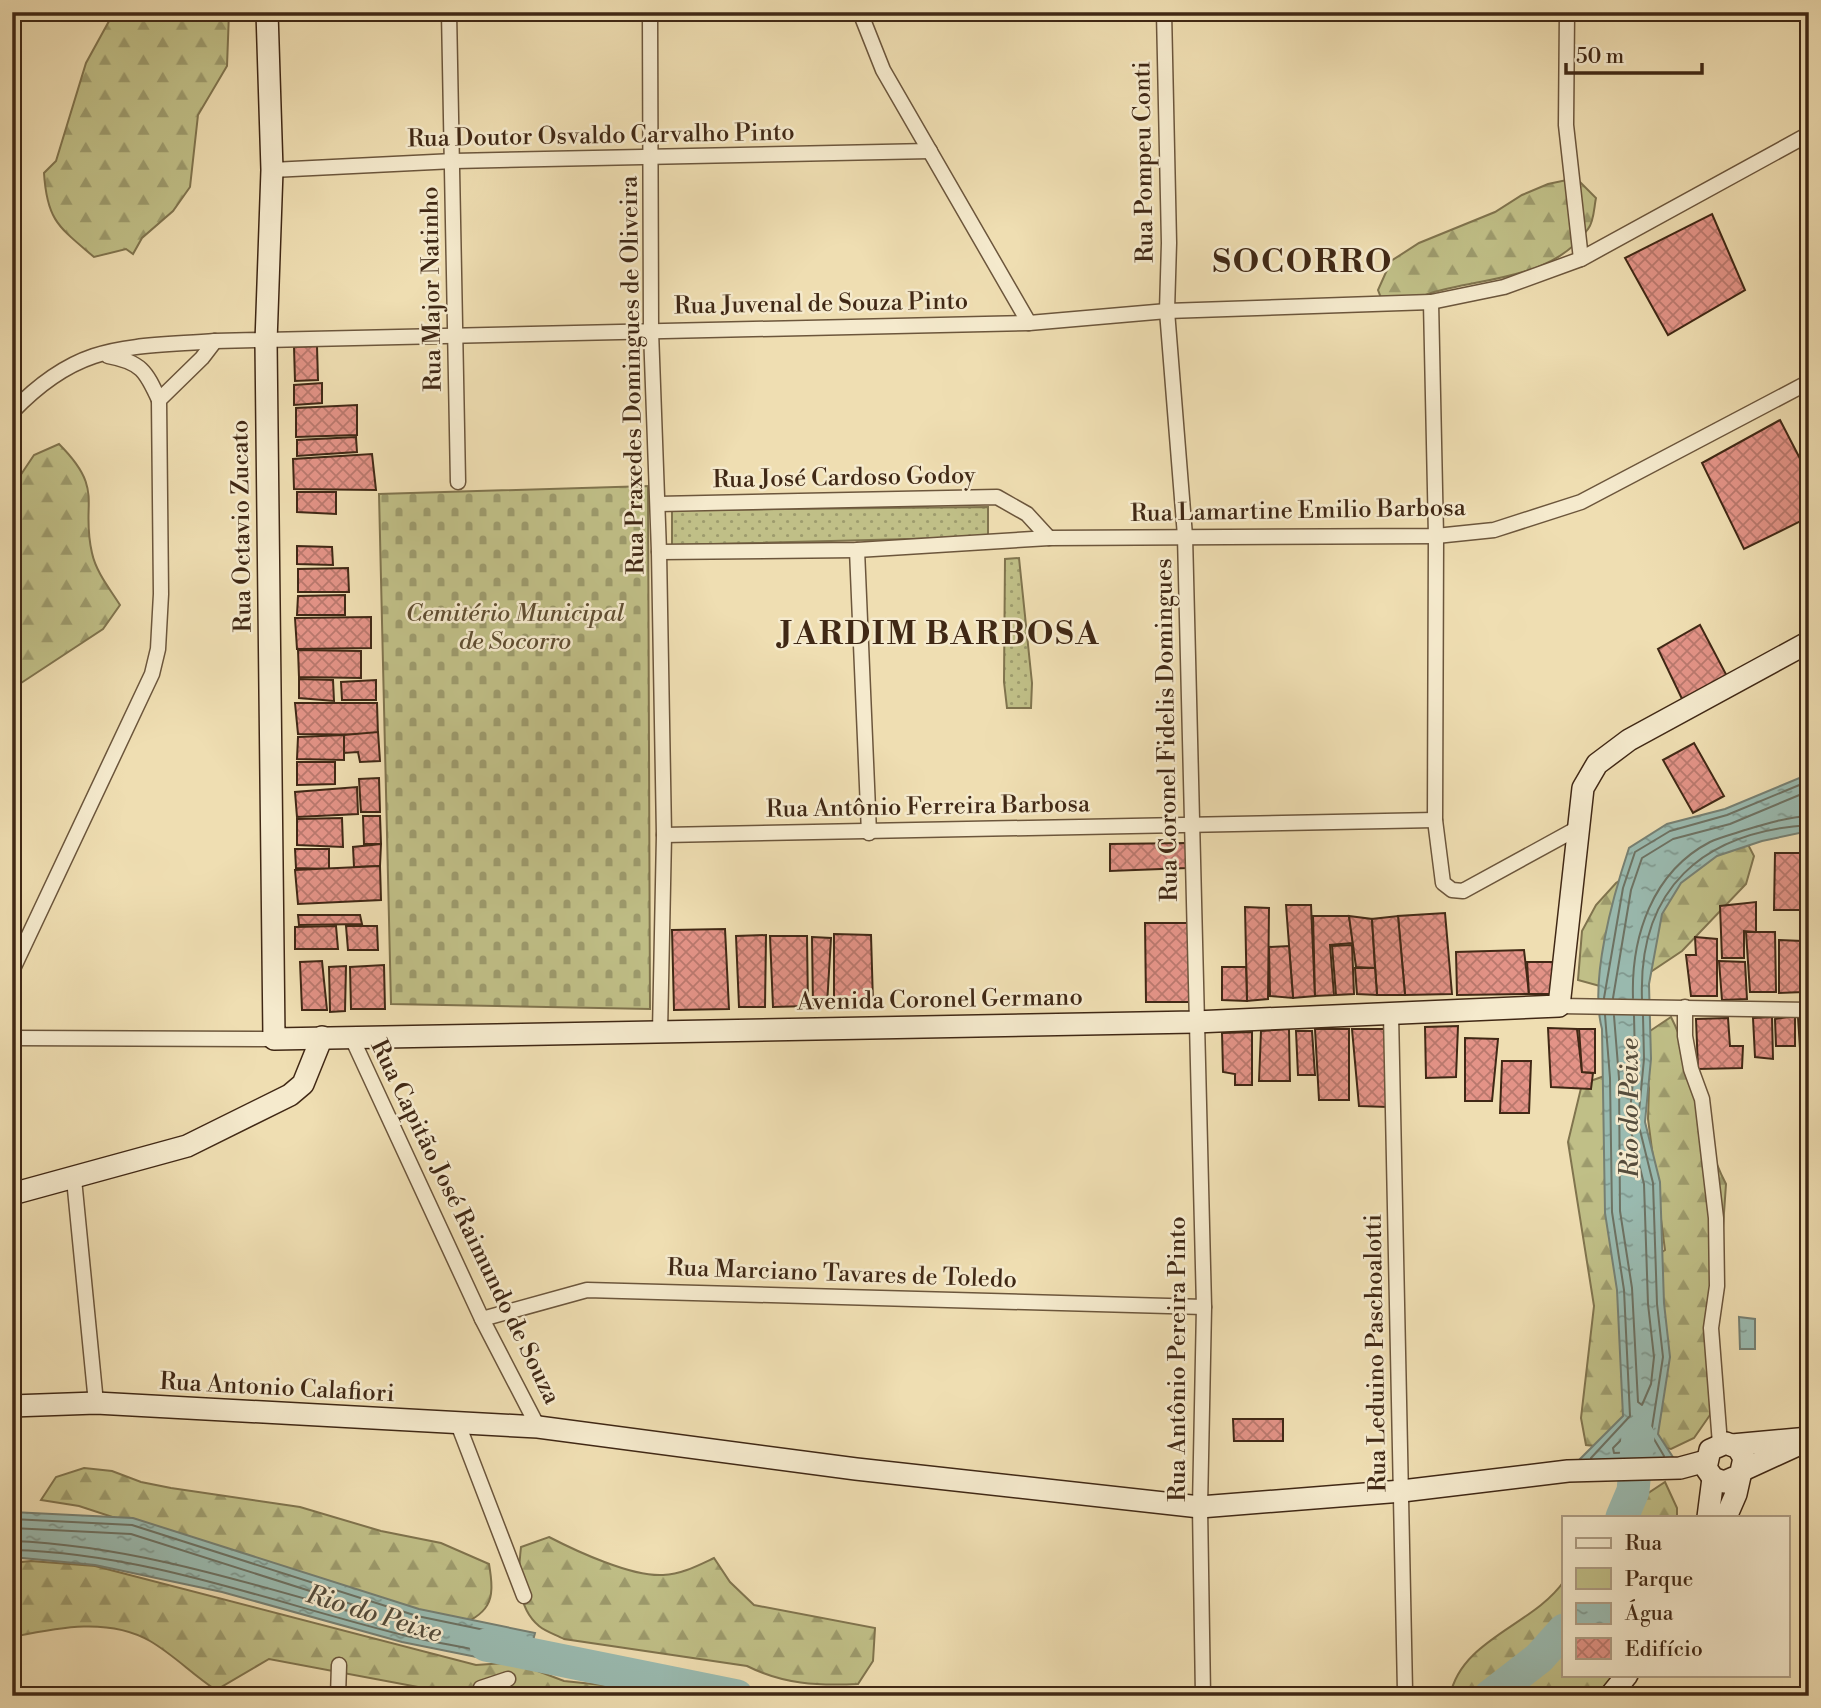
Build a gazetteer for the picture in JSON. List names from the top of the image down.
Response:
{
  "streets": {
    "street": [
      "Rua Doutor Osvaldo Carvalho Pinto",
      "Rua Pompeu Conti",
      "Rua Major Natinho",
      "Rua Juvenal de Souza Pinto",
      "Rua Praxedes Domingues de Oliveira",
      "Rua José Cardoso Godoy",
      "Rua Lamartine Emilio Barbosa",
      "Rua Octavio Zucato",
      "Rua Coronel Fidelis Domingues",
      "Rua Antônio Ferreira Barbosa",
      "Avenida Coronel Germano",
      "Rua Capitão José Raimundo de Souza",
      "Rua Marciano Tavares de Toledo",
      "Rua Leduino Paschoalotti",
      "Rua Antônio Pereira Pinto",
      "Rua Antonio Calafiori"
    ]
  },
  "crossings": [
    ["Rua Doutor Osvaldo Carvalho Pinto", "Rua Major Natinho"],
    ["Rua Doutor Osvaldo Carvalho Pinto", "Rua Praxedes Domingues de Oliveira"],
    ["Rua Doutor Osvaldo Carvalho Pinto", "Rua Octavio Zucato"],
    ["Rua Pompeu Conti", "Rua Juvenal de Souza Pinto"],
    ["Rua Pompeu Conti", "Rua Coronel Fidelis Domingues"],
    ["Rua Major Natinho", "Rua Juvenal de Souza Pinto"],
    ["Rua Juvenal de Souza Pinto", "Rua Praxedes Domingues de Oliveira"],
    ["Rua Juvenal de Souza Pinto", "Rua Octavio Zucato"],
    ["Rua Juvenal de Souza Pinto", "Rua Coronel Fidelis Domingues"],
    ["Rua Praxedes Domingues de Oliveira", "Rua José Cardoso Godoy"],
    ["Rua Praxedes Domingues de Oliveira", "Rua Antônio Ferreira Barbosa"],
    ["Rua Praxedes Domingues de Oliveira", "Avenida Coronel Germano"],
    ["Rua José Cardoso Godoy", "Rua Lamartine Emilio Barbosa"],
    ["Rua Lamartine Emilio Barbosa", "Rua Coronel Fidelis Domingues"],
    ["Rua Octavio Zucato", "Avenida Coronel Germano"],
    ["Rua Coronel Fidelis Domingues", "Rua Antônio Ferreira Barbosa"],
    ["Rua Coronel Fidelis Domingues", "Avenida Coronel Germano"],
    ["Rua Coronel Fidelis Domingues", "Rua Antônio Pereira Pinto"],
    ["Avenida Coronel Germano", "Rua Capitão José Raimundo de Souza"],
    ["Avenida Coronel Germano", "Rua Leduino Paschoalotti"],
    ["Avenida Coronel Germano", "Rua Antônio Pereira Pinto"],
    ["Rua Capitão José Raimundo de Souza", "Rua Marciano Tavares de Toledo"],
    ["Rua Capitão José Raimundo de Souza", "Rua Antonio Calafiori"],
    ["Rua Marciano Tavares de Toledo", "Rua Antônio Pereira Pinto"],
    ["Rua Leduino Paschoalotti", "Rua Antonio Calafiori"],
    ["Rua Antônio Pereira Pinto", "Rua Antonio Calafiori"]
  ],
  "districts": ["SOCORRO", "JARDIM BARBOSA"],
  "water": ["Rio do Peixe"],
  "parks": ["Cemitério Municipal de Socorro"],
  "legend": [
    "Rua",
    "Parque",
    "Água",
    "Edifício"
  ],
  "scale_bar": "50 m"
}
